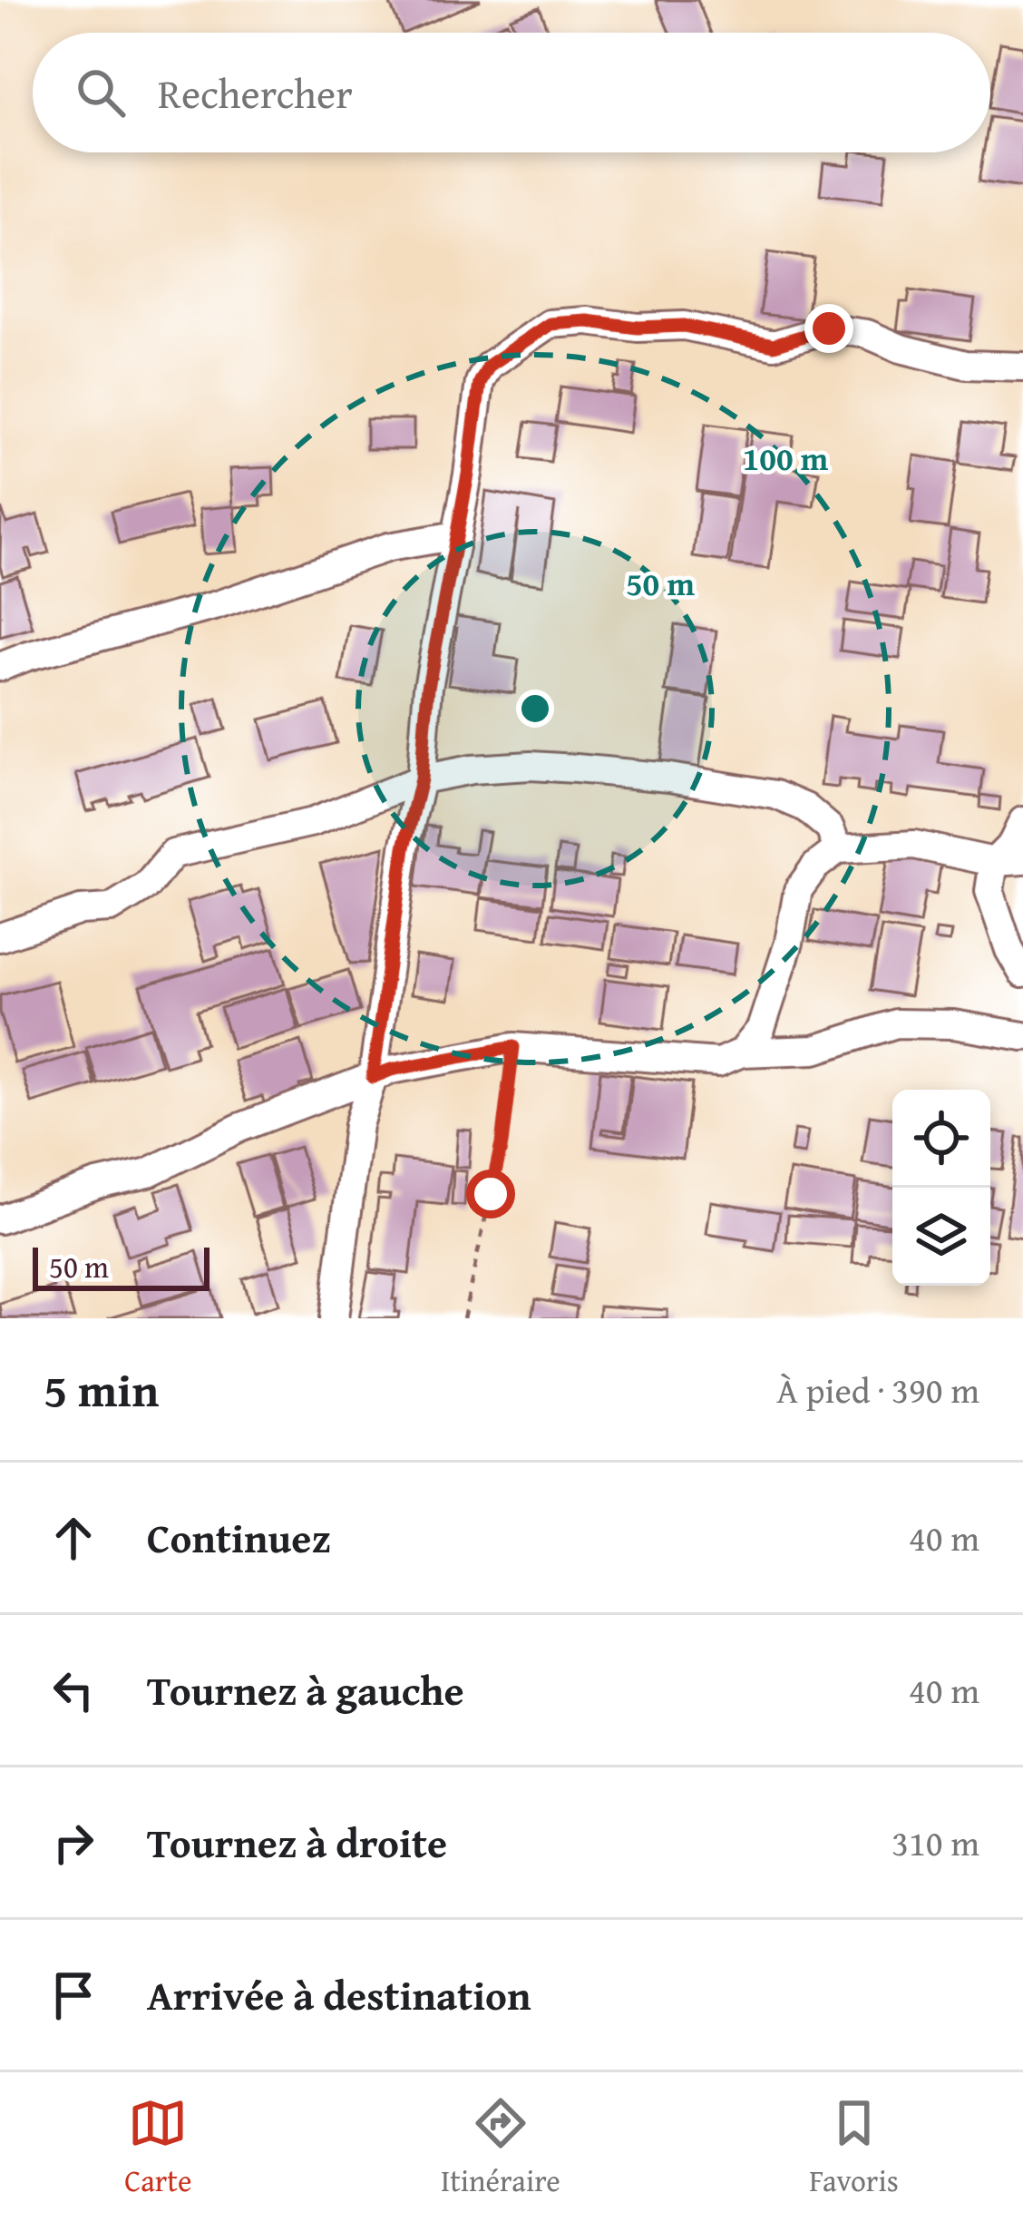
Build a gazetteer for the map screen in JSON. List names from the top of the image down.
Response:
{
  "scale_bar": "50 m",
  "page": {
    "search": "Rechercher",
    "scale": "50 m",
    "heading": ["5 min", "À pied · 390 m"],
    "list": [
      ["Continuez", "40 m"],
      ["Tournez à gauche", "40 m"],
      ["Tournez à droite", "310 m"],
      "Arrivée à destination"
    ],
    "nav": ["Carte", "Itinéraire", "Favoris"]
  },
  "rings": ["100 m", "50 m"]
}
